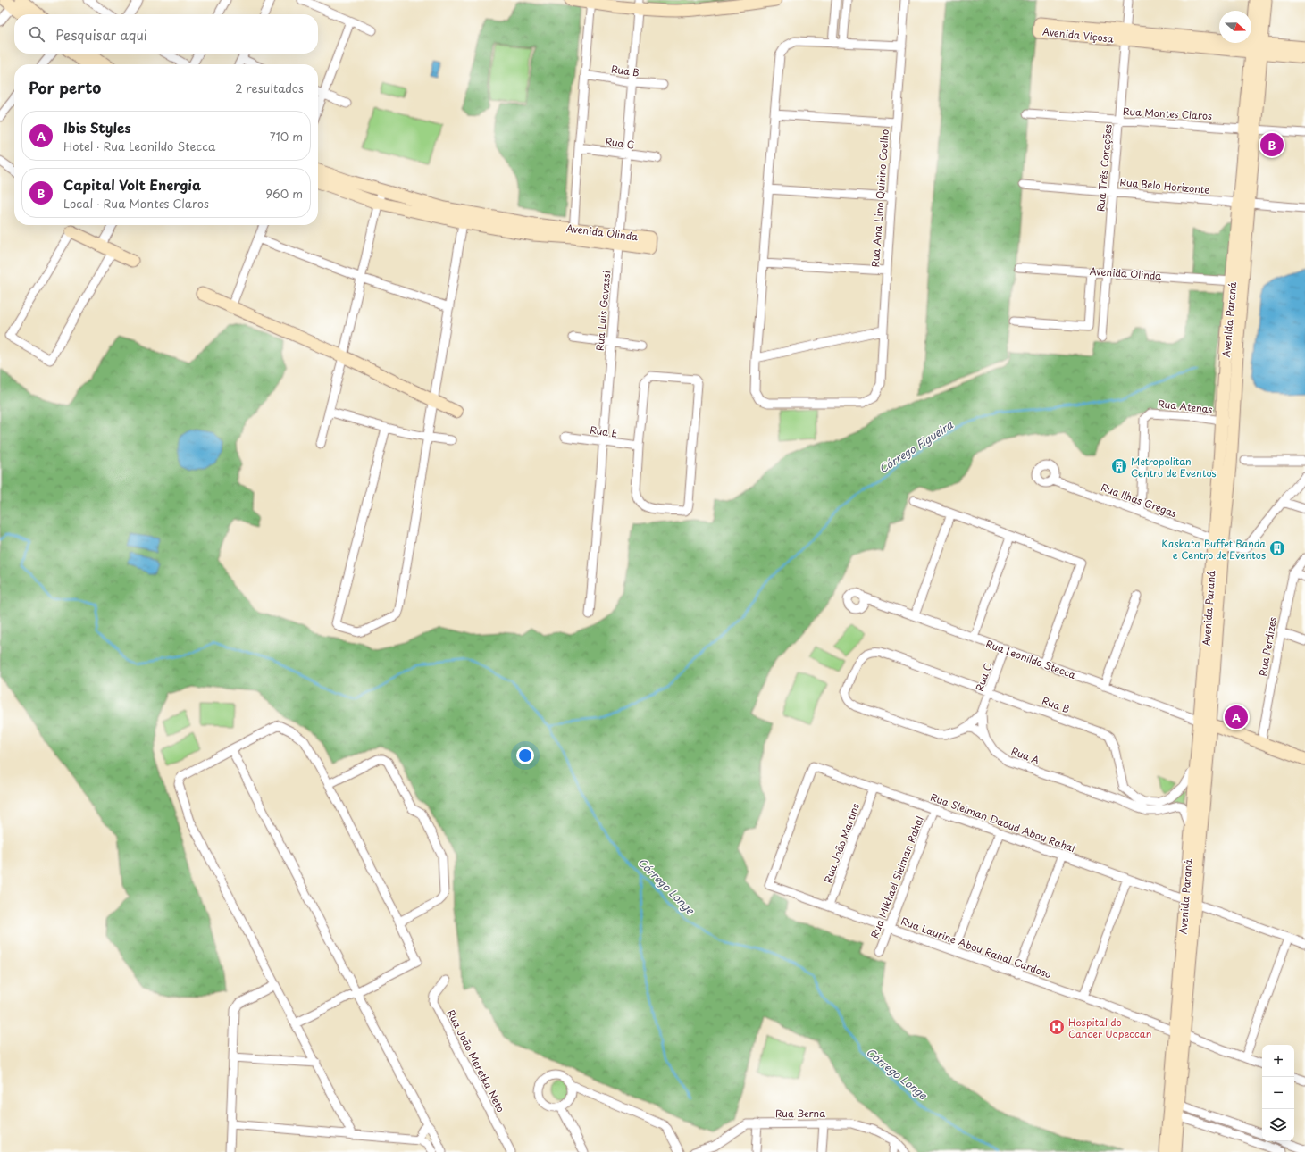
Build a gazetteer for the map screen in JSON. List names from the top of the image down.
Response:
{
  "streets": {
    "street": [
      "Avenida Viçosa",
      "Rua B",
      "Rua Montes Claros",
      "Rua C",
      "Rua Três Corações",
      "Rua Belo Horizonte",
      "Rua Ana Lino Quirino Coelho",
      "Avenida Olinda",
      "Rua Luis Gavassi",
      "Avenida Paraná",
      "Rua Atenas",
      "Rua E",
      "Rua Ilhas Gregas",
      "Rua Perdizes",
      "Rua Leonildo Stecca",
      "Rua A",
      "Rua Sleiman Daoud Abou Rahal",
      "Rua João Martins",
      "Rua Mikhael Sleiman Rahal",
      "Rua Laurine Abou Rahal Cardoso",
      "Rua João Meretka Neto",
      "Rua Berna"
    ]
  },
  "crossings": [
    ["Avenida Viçosa", "Rua Três Corações"],
    ["Avenida Viçosa", "Avenida Paraná"],
    ["Rua B", "Rua C"],
    ["Rua B", "Rua Luis Gavassi"],
    ["Rua B", "Rua A"],
    ["Rua Montes Claros", "Rua Três Corações"],
    ["Rua Montes Claros", "Avenida Paraná"],
    ["Rua C", "Rua Luis Gavassi"],
    ["Rua C", "Rua Leonildo Stecca"],
    ["Rua C", "Rua A"],
    ["Rua Três Corações", "Rua Belo Horizonte"],
    ["Rua Três Corações", "Avenida Olinda"],
    ["Rua Belo Horizonte", "Avenida Paraná"],
    ["Avenida Olinda", "Rua Luis Gavassi"],
    ["Avenida Olinda", "Avenida Paraná"],
    ["Rua Luis Gavassi", "Rua E"],
    ["Avenida Paraná", "Rua Atenas"],
    ["Avenida Paraná", "Rua Ilhas Gregas"],
    ["Avenida Paraná", "Rua Leonildo Stecca"],
    ["Avenida Paraná", "Rua Sleiman Daoud Abou Rahal"],
    ["Avenida Paraná", "Rua Laurine Abou Rahal Cardoso"],
    ["Rua Atenas", "Rua Ilhas Gregas"],
    ["Rua Perdizes", "Rua Leonildo Stecca"],
    ["Rua Sleiman Daoud Abou Rahal", "Rua João Martins"],
    ["Rua Sleiman Daoud Abou Rahal", "Rua Mikhael Sleiman Rahal"],
    ["Rua Sleiman Daoud Abou Rahal", "Rua Laurine Abou Rahal Cardoso"],
    ["Rua João Martins", "Rua Laurine Abou Rahal Cardoso"],
    ["Rua Mikhael Sleiman Rahal", "Rua Laurine Abou Rahal Cardoso"]
  ],
  "water": ["Córrego Figueira", "Córrego Longe"],
  "places": {
    "building": ["Metropolitan Centro de Eventos", "Kaskata Buffet Banda e Centro de Eventos"],
    "hospital": ["Hospital do Cancer Uopeccan"]
  },
  "north": "right",
  "page": {
    "search": "Pesquisar aqui",
    "heading": ["Por perto", "2 resultados"],
    "list": [
      {
        "mark": "A",
        "name": "Ibis Styles",
        "note": "Hotel · Rua Leonildo Stecca",
        "value": "710 m"
      },
      {
        "mark": "B",
        "name": "Capital Volt Energia",
        "note": "Local · Rua Montes Claros",
        "value": "960 m"
      }
    ],
    "pins": ["B", "A"],
    "map_buttons": ["+", "−"]
  }
}
